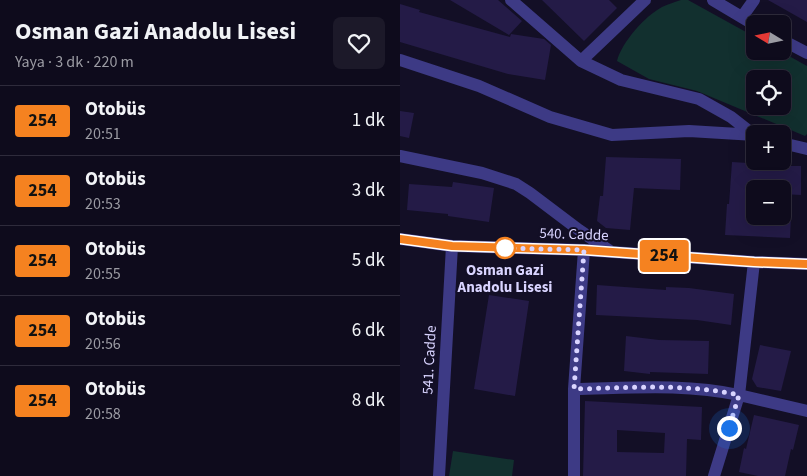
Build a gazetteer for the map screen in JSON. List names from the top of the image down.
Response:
{
  "streets": {
    "street": ["540. Cadde", "541. Cadde"]
  },
  "crossings": [
    ["540. Cadde", "541. Cadde"]
  ],
  "places": ["Osman Gazi Anadolu Lisesi"],
  "lines": ["bus line 254"],
  "north": "left",
  "page": {
    "heading": ["Osman Gazi Anadolu Lisesi", "Yaya · 3 dk · 220 m"],
    "on_map": "254",
    "map_buttons": ["+", "−"],
    "list": [
      {
        "mark": "254",
        "name": "Otobüs",
        "note": "20:51",
        "value": "1 dk"
      },
      {
        "mark": "254",
        "name": "Otobüs",
        "note": "20:53",
        "value": "3 dk"
      },
      {
        "mark": "254",
        "name": "Otobüs",
        "note": "20:55",
        "value": "5 dk"
      },
      {
        "mark": "254",
        "name": "Otobüs",
        "note": "20:56",
        "value": "6 dk"
      },
      {
        "mark": "254",
        "name": "Otobüs",
        "note": "20:58",
        "value": "8 dk"
      }
    ]
  }
}
